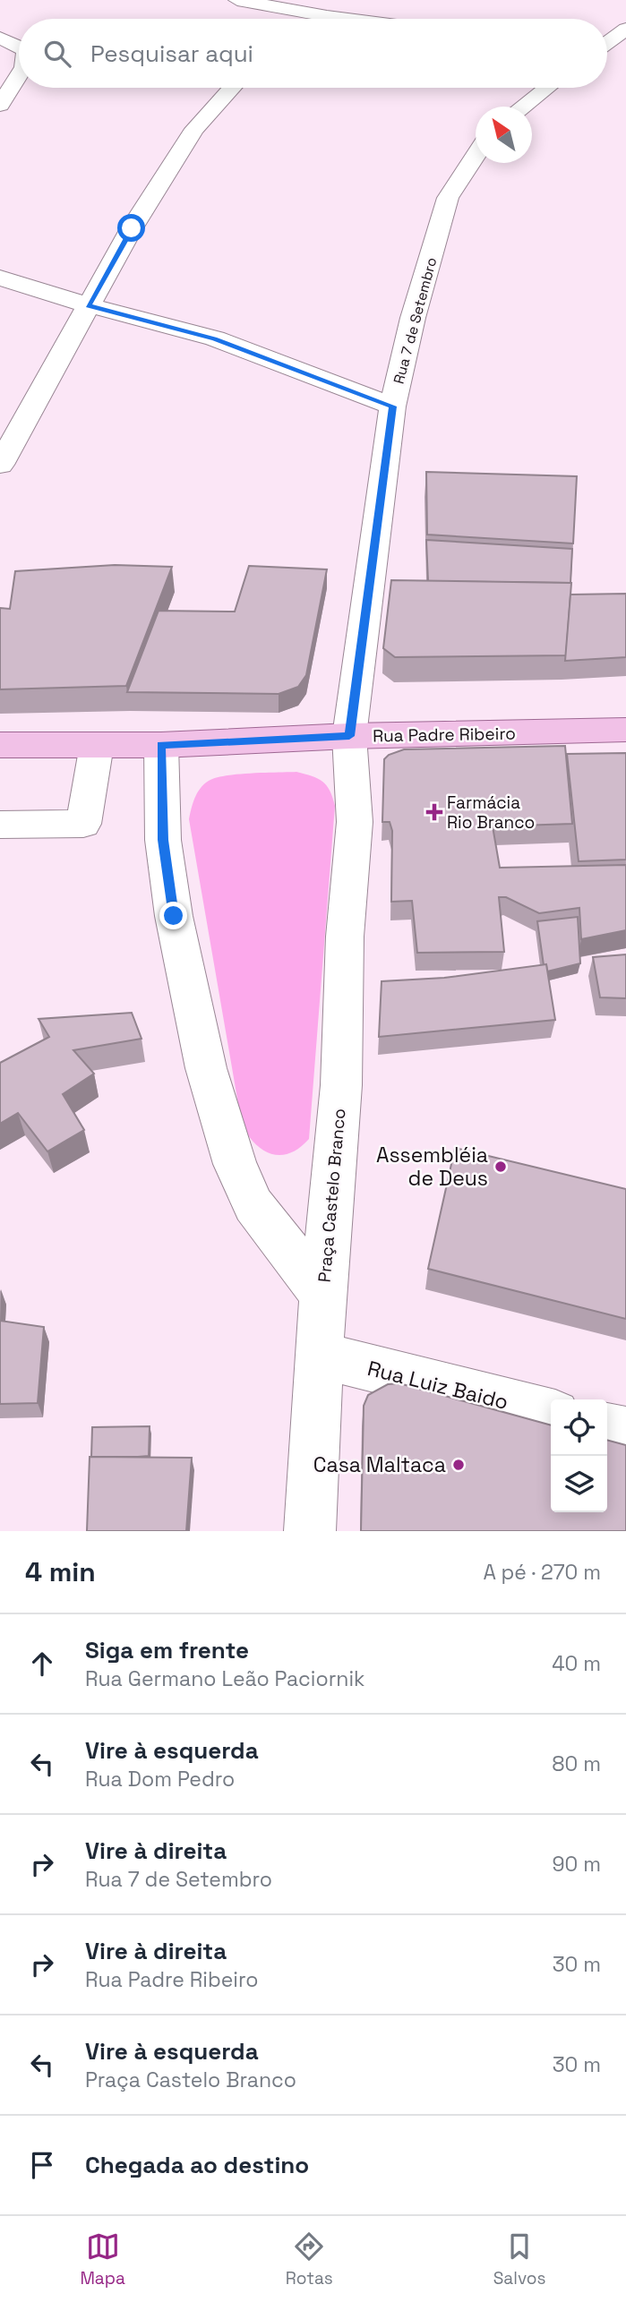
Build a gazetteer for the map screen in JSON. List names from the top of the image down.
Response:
{
  "streets": {
    "main road": ["Rua Padre Ribeiro"],
    "street": ["Rua 7 de Setembro", "Praça Castelo Branco", "Rua Luiz Baido"]
  },
  "crossings": [
    ["Rua 7 de Setembro", "Rua Padre Ribeiro"],
    ["Rua 7 de Setembro", "Praça Castelo Branco"],
    ["Rua Padre Ribeiro", "Praça Castelo Branco"]
  ],
  "places": {
    "health": ["Farmácia Rio Branco"],
    "other": ["Assembléia de Deus", "Casa Maltaca"]
  },
  "north": "top left",
  "page": {
    "search": "Pesquisar aqui",
    "heading": ["4 min", "A pé · 270 m"],
    "list": [
      ["Siga em frente", "Rua Germano Leão Paciornik", "40 m"],
      ["Vire à esquerda", "Rua Dom Pedro", "80 m"],
      ["Vire à direita", "Rua 7 de Setembro", "90 m"],
      ["Vire à direita", "Rua Padre Ribeiro", "30 m"],
      ["Vire à esquerda", "Praça Castelo Branco", "30 m"],
      "Chegada ao destino"
    ],
    "nav": ["Mapa", "Rotas", "Salvos"]
  }
}
